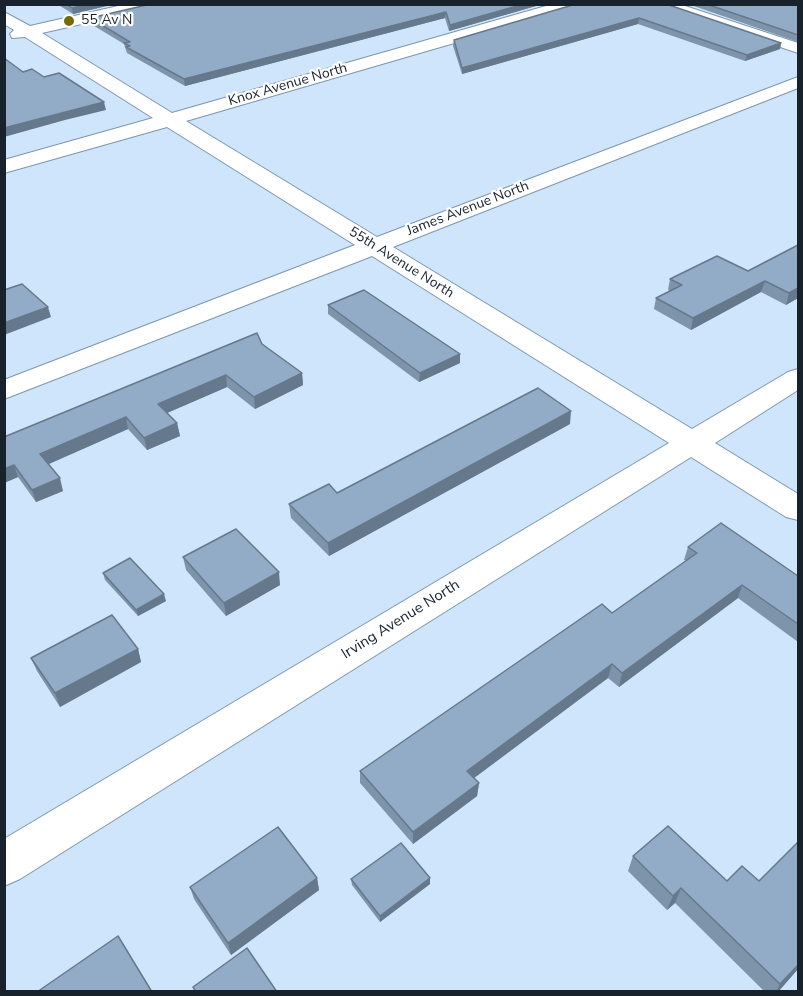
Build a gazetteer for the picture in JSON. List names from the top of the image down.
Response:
{
  "streets": {
    "street": [
      "Knox Avenue North",
      "James Avenue North",
      "55th Avenue North",
      "Irving Avenue North"
    ]
  },
  "crossings": [
    ["Knox Avenue North", "55th Avenue North"],
    ["James Avenue North", "55th Avenue North"],
    ["55th Avenue North", "Irving Avenue North"]
  ],
  "places": ["55 Av N"]
}
